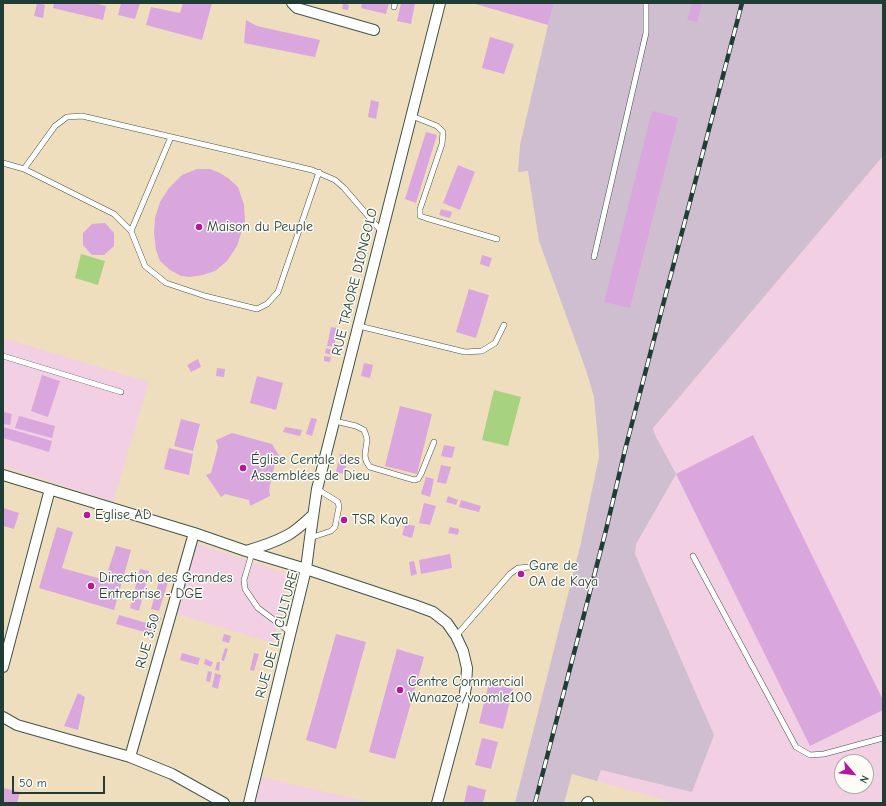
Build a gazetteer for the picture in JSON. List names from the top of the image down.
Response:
{
  "streets": {
    "street": ["RUE TRAORE DIONGOLO", "RUE DE LA CULTURE", "RUE 3.50"]
  },
  "crossings": [
    ["RUE TRAORE DIONGOLO", "RUE DE LA CULTURE"]
  ],
  "places": [
    "Maison du Peuple",
    "Église Centale des Assemblées de Dieu",
    "Eglise AD",
    "TSR Kaya",
    "Gare de OA de Kaya",
    "Direction des Grandes Entreprise - DGE",
    "Centre Commercial Wanazoe/voomle100"
  ],
  "scale_bar": "50 m",
  "north": "bottom right"
}
